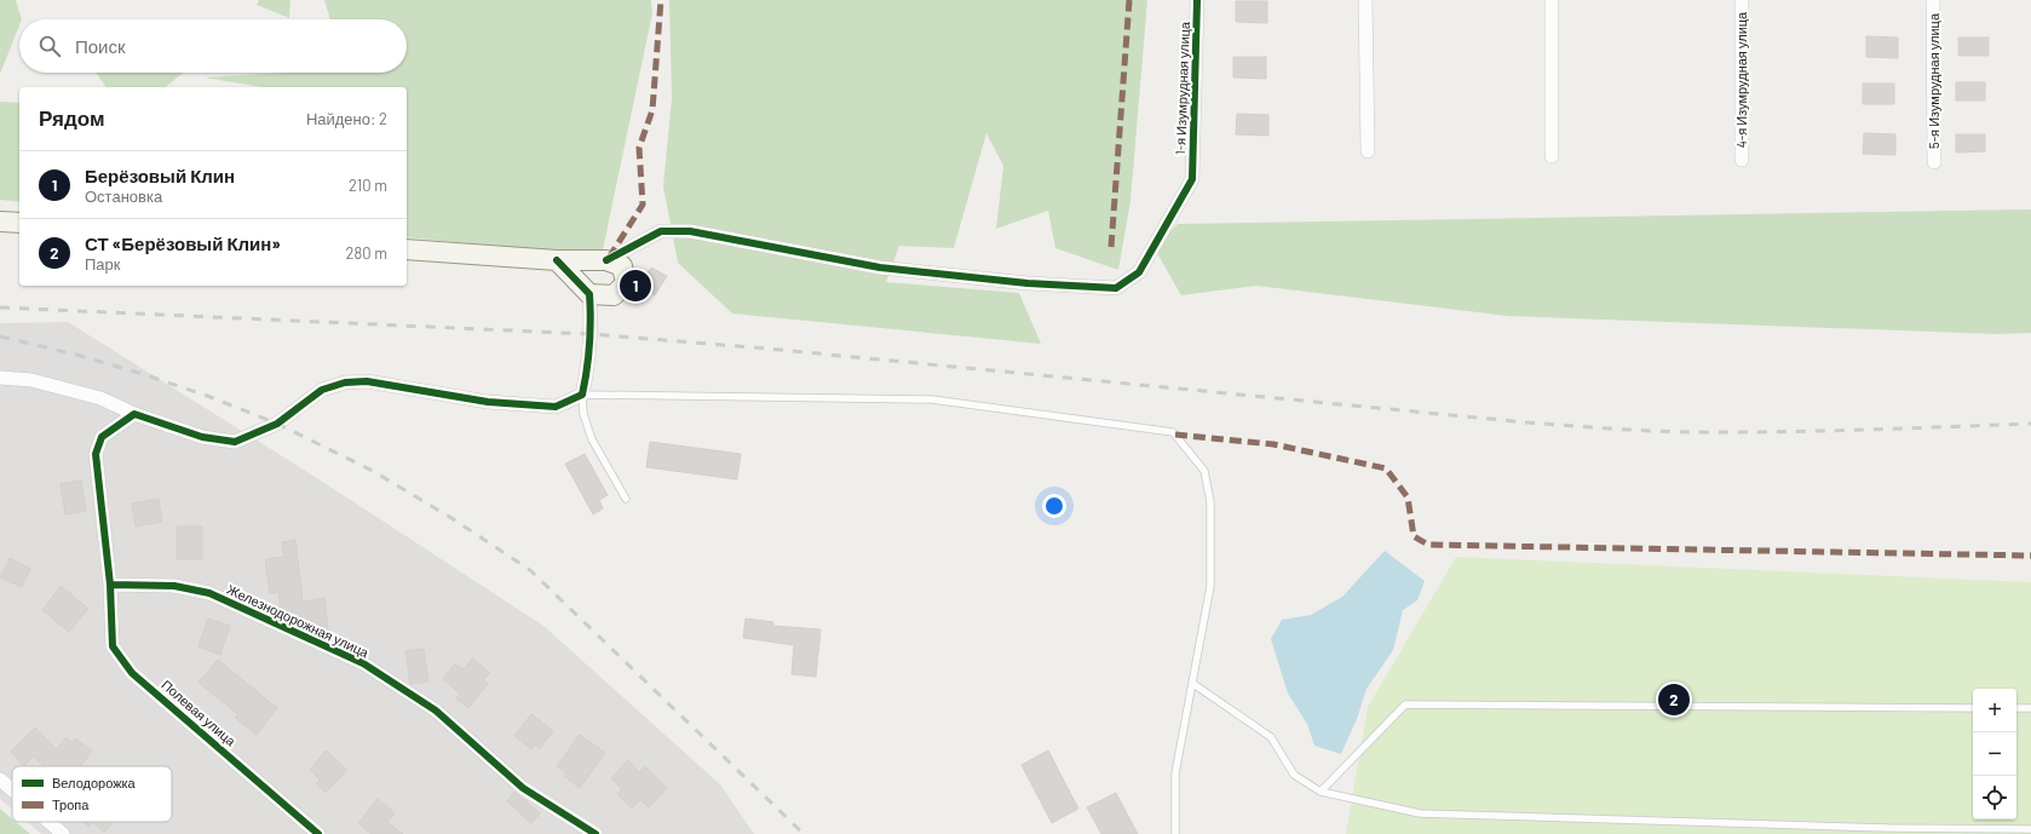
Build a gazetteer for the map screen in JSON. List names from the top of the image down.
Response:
{
  "streets": {
    "street": [
      "4-я Изумрудная улица",
      "5-я Изумрудная улица",
      "1-я Изумрудная улица",
      "Железнодорожная улица",
      "Полевая улица"
    ]
  },
  "crossings": [
    ["Железнодорожная улица", "Полевая улица"]
  ],
  "legend": ["Велодорожка", "Тропа"],
  "page": {
    "search": "Поиск",
    "heading": ["Рядом", "Найдено: 2"],
    "list": [
      {
        "mark": "1",
        "name": "Берёзовый Клин",
        "note": "Остановка",
        "value": "210 m"
      },
      {
        "mark": "2",
        "name": "СТ «Берёзовый Клин»",
        "note": "Парк",
        "value": "280 m"
      }
    ],
    "pins": ["1", "2"],
    "map_buttons": ["+", "−"]
  }
}
